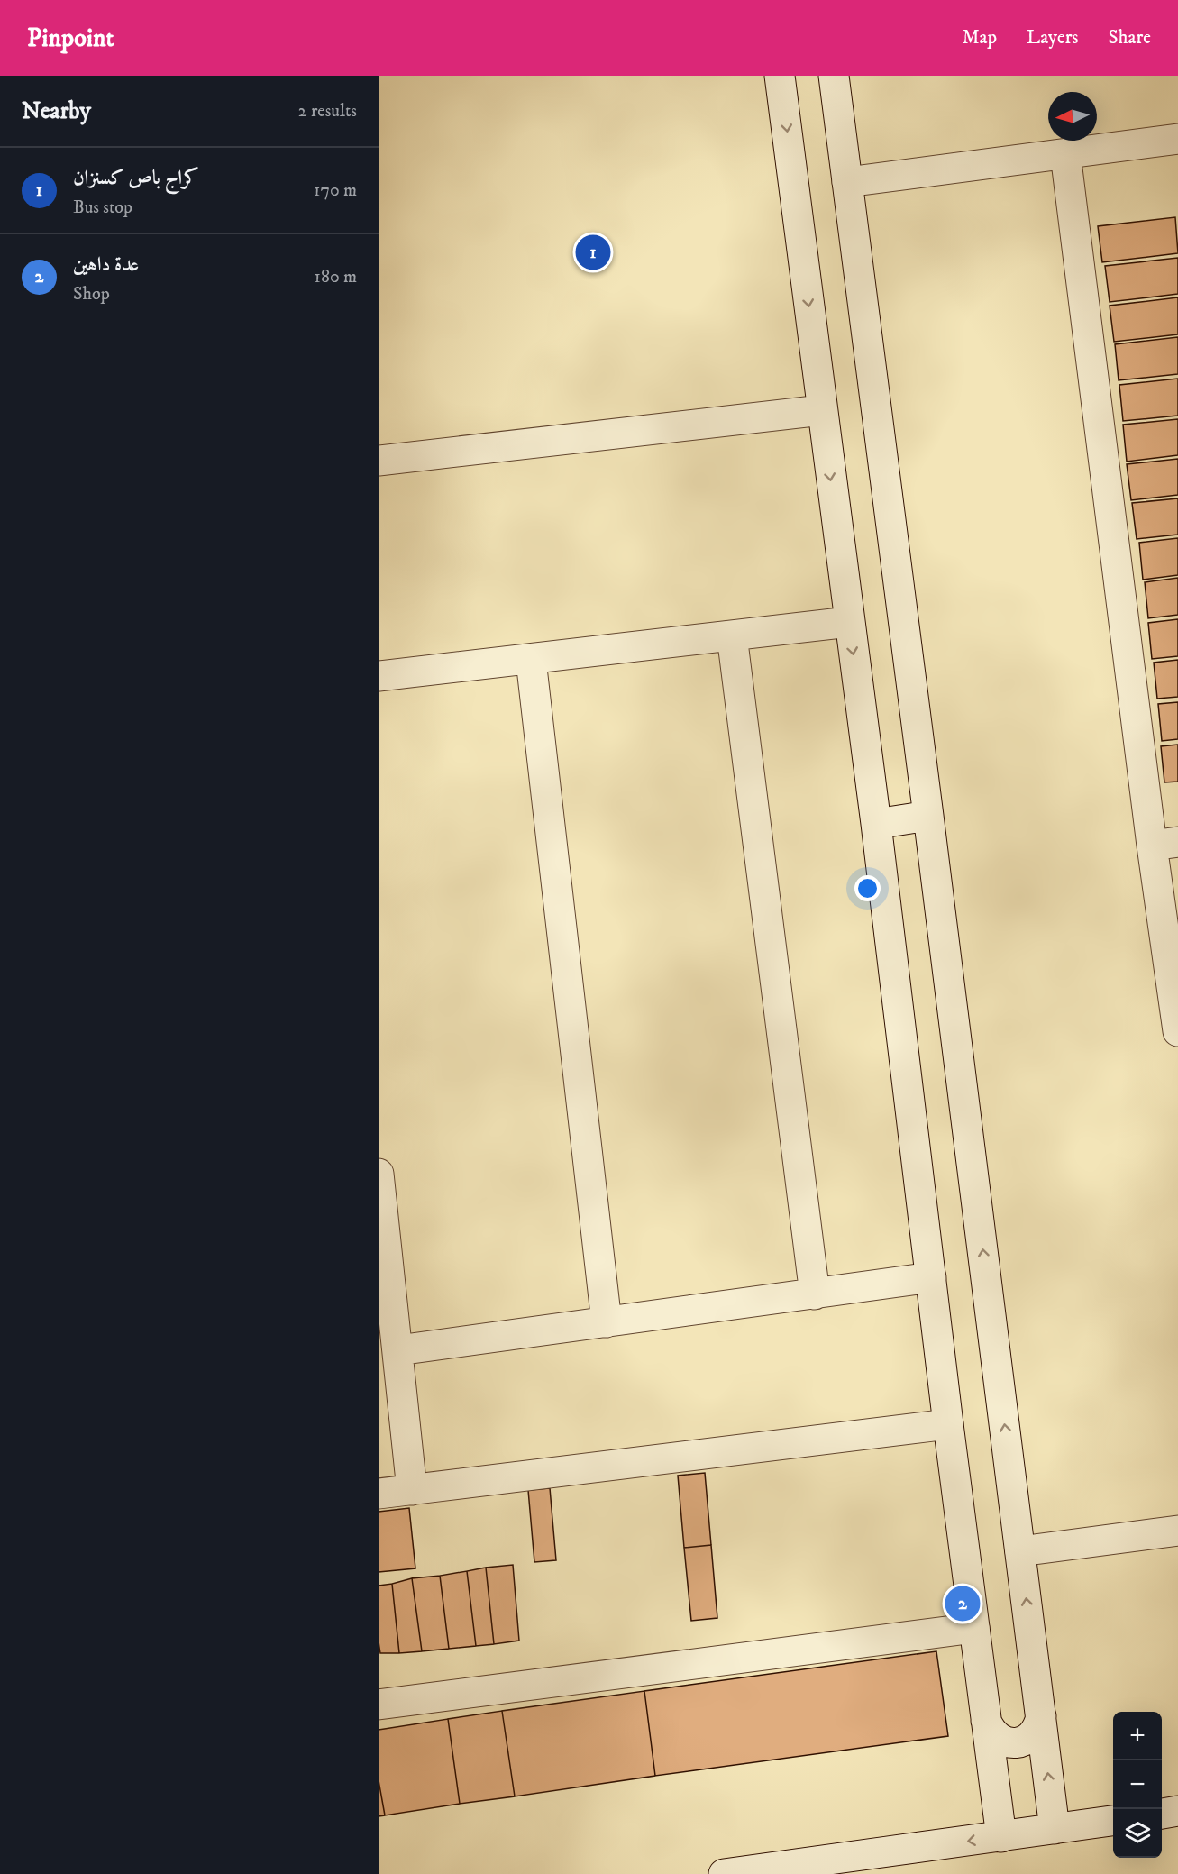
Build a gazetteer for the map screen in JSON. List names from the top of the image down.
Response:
{
  "north": "left",
  "page": {
    "header": "Pinpoint",
    "nav": ["Map", "Layers", "Share"],
    "heading": ["Nearby", "2 results"],
    "list": [
      {
        "mark": "1",
        "name": "كراج باص كسنزان",
        "note": "Bus stop",
        "value": "170 m"
      },
      {
        "mark": "2",
        "name": "عدة داهين",
        "note": "Shop",
        "value": "180 m"
      }
    ],
    "pins": ["1", "2"],
    "map_buttons": ["+", "−"]
  }
}
